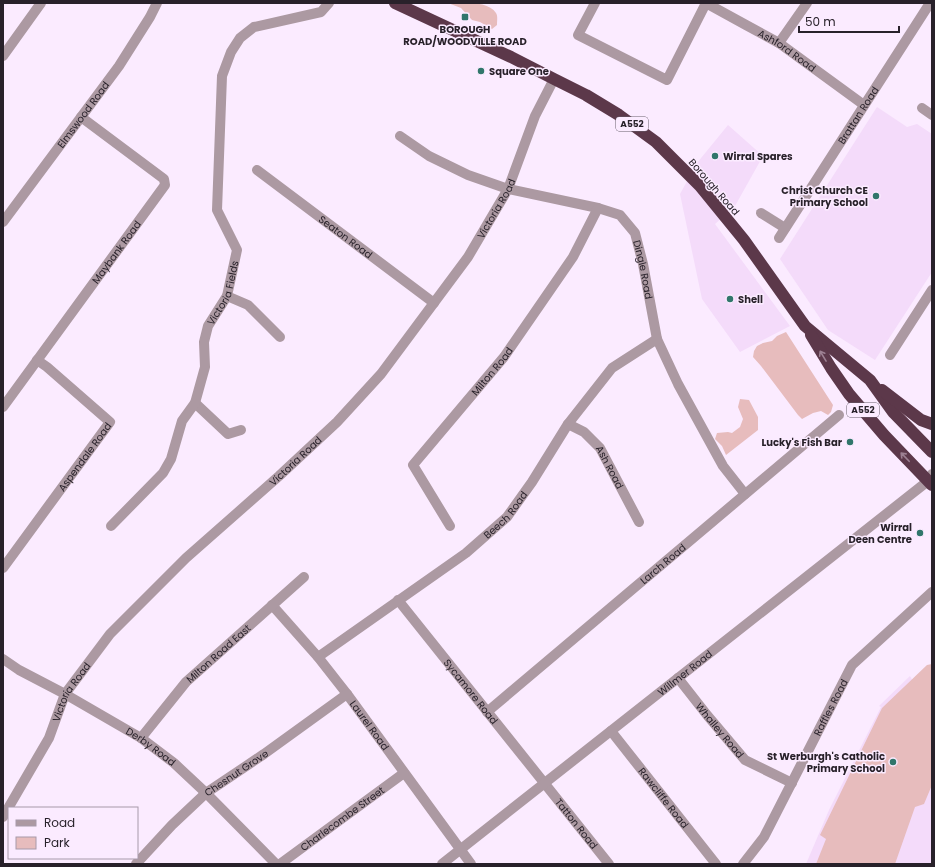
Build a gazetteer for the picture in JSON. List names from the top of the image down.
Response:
{
  "streets": {
    "highway": ["A552", "Borough Road"],
    "street": [
      "Ashford Road",
      "Elmswood Road",
      "Brattan Road",
      "Victoria Road",
      "Seaton Road",
      "Maybank Road",
      "Dingle Road",
      "Victoria Fields",
      "Milton Road",
      "Aspendale Road",
      "Ash Road",
      "Beech Road",
      "Larch Road",
      "Milton Road East",
      "Willmer Road",
      "Sycamore Road",
      "Raffles Road",
      "Laurel Road",
      "Whalley Road",
      "Derby Road",
      "Chesnut Grove",
      "Rawcliffe Road",
      "Charlecombe Street",
      "Tatton Road"
    ]
  },
  "crossings": [
    ["Ashford Road", "Brattan Road"],
    ["Elmswood Road", "Maybank Road"],
    ["A552", "Borough Road"],
    ["A552", "Willmer Road"],
    ["Borough Road", "Victoria Road"],
    ["Victoria Road", "Seaton Road"],
    ["Victoria Road", "Dingle Road"],
    ["Victoria Road", "Derby Road"],
    ["Maybank Road", "Aspendale Road"],
    ["Dingle Road", "Milton Road"],
    ["Dingle Road", "Beech Road"],
    ["Dingle Road", "Larch Road"],
    ["Ash Road", "Beech Road"],
    ["Beech Road", "Sycamore Road"],
    ["Beech Road", "Laurel Road"],
    ["Larch Road", "Sycamore Road"],
    ["Milton Road East", "Laurel Road"],
    ["Milton Road East", "Derby Road"],
    ["Willmer Road", "Sycamore Road"],
    ["Willmer Road", "Laurel Road"],
    ["Willmer Road", "Whalley Road"],
    ["Willmer Road", "Rawcliffe Road"],
    ["Willmer Road", "Tatton Road"],
    ["Sycamore Road", "Tatton Road"],
    ["Raffles Road", "Whalley Road"],
    ["Laurel Road", "Chesnut Grove"],
    ["Laurel Road", "Charlecombe Street"],
    ["Derby Road", "Chesnut Grove"]
  ],
  "places": {
    "transit": ["BOROUGH ROAD/WOODVILLE ROAD"],
    "other": [
      "Square One",
      "Wirral Spares",
      "Christ Church CE Primary School",
      "Shell",
      "Lucky's Fish Bar",
      "Wirral Deen Centre",
      "St Werburgh's Catholic Primary School"
    ]
  },
  "legend": ["Road", "Park"],
  "scale_bar": "50 m"
}
